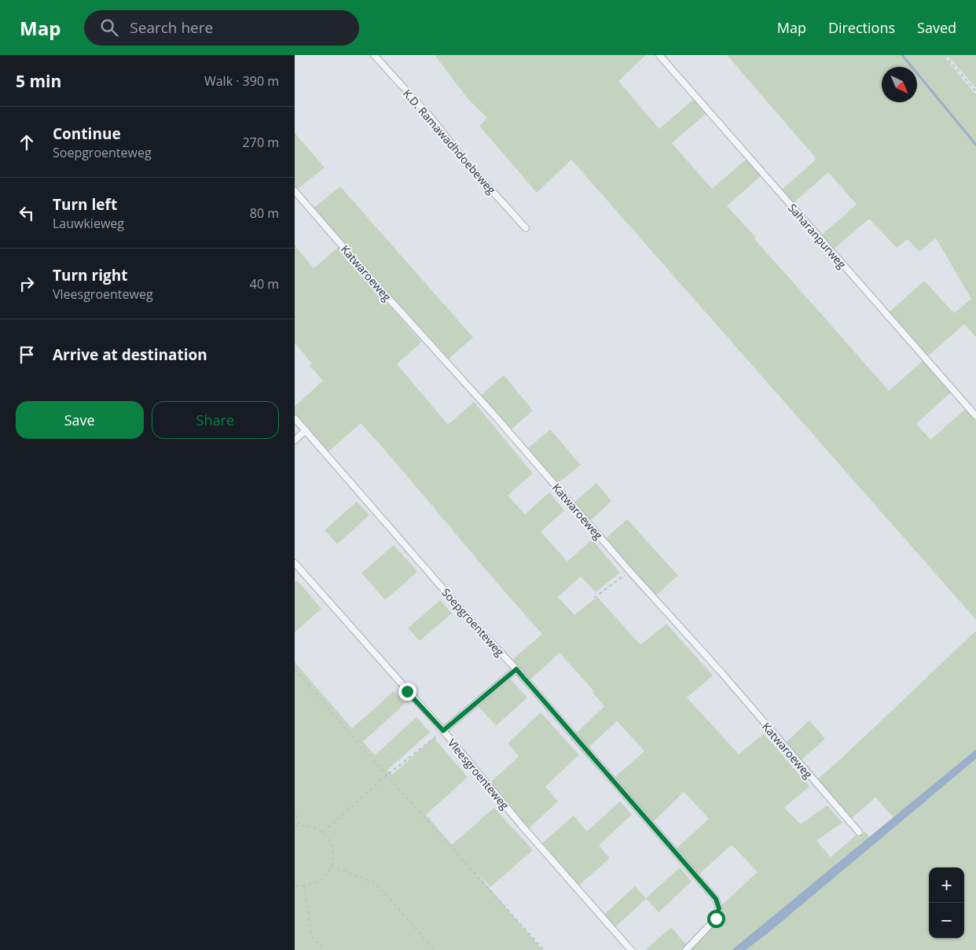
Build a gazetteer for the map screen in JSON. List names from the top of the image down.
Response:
{
  "streets": {
    "street": [
      "K.D. Ramawadhdoebeweg",
      "Saharanpurweg",
      "Katwaroeweg",
      "Soepgroenteweg",
      "Vleesgroenteweg"
    ]
  },
  "north": "bottom right",
  "page": {
    "header": "Map",
    "search": "Search here",
    "nav": ["Map", "Directions", "Saved"],
    "heading": ["5 min", "Walk · 390 m"],
    "list": [
      ["Continue", "Soepgroenteweg", "270 m"],
      ["Turn left", "Lauwkieweg", "80 m"],
      ["Turn right", "Vleesgroenteweg", "40 m"],
      "Arrive at destination"
    ],
    "buttons": ["Save", "Share"],
    "map_buttons": ["+", "−"]
  }
}
